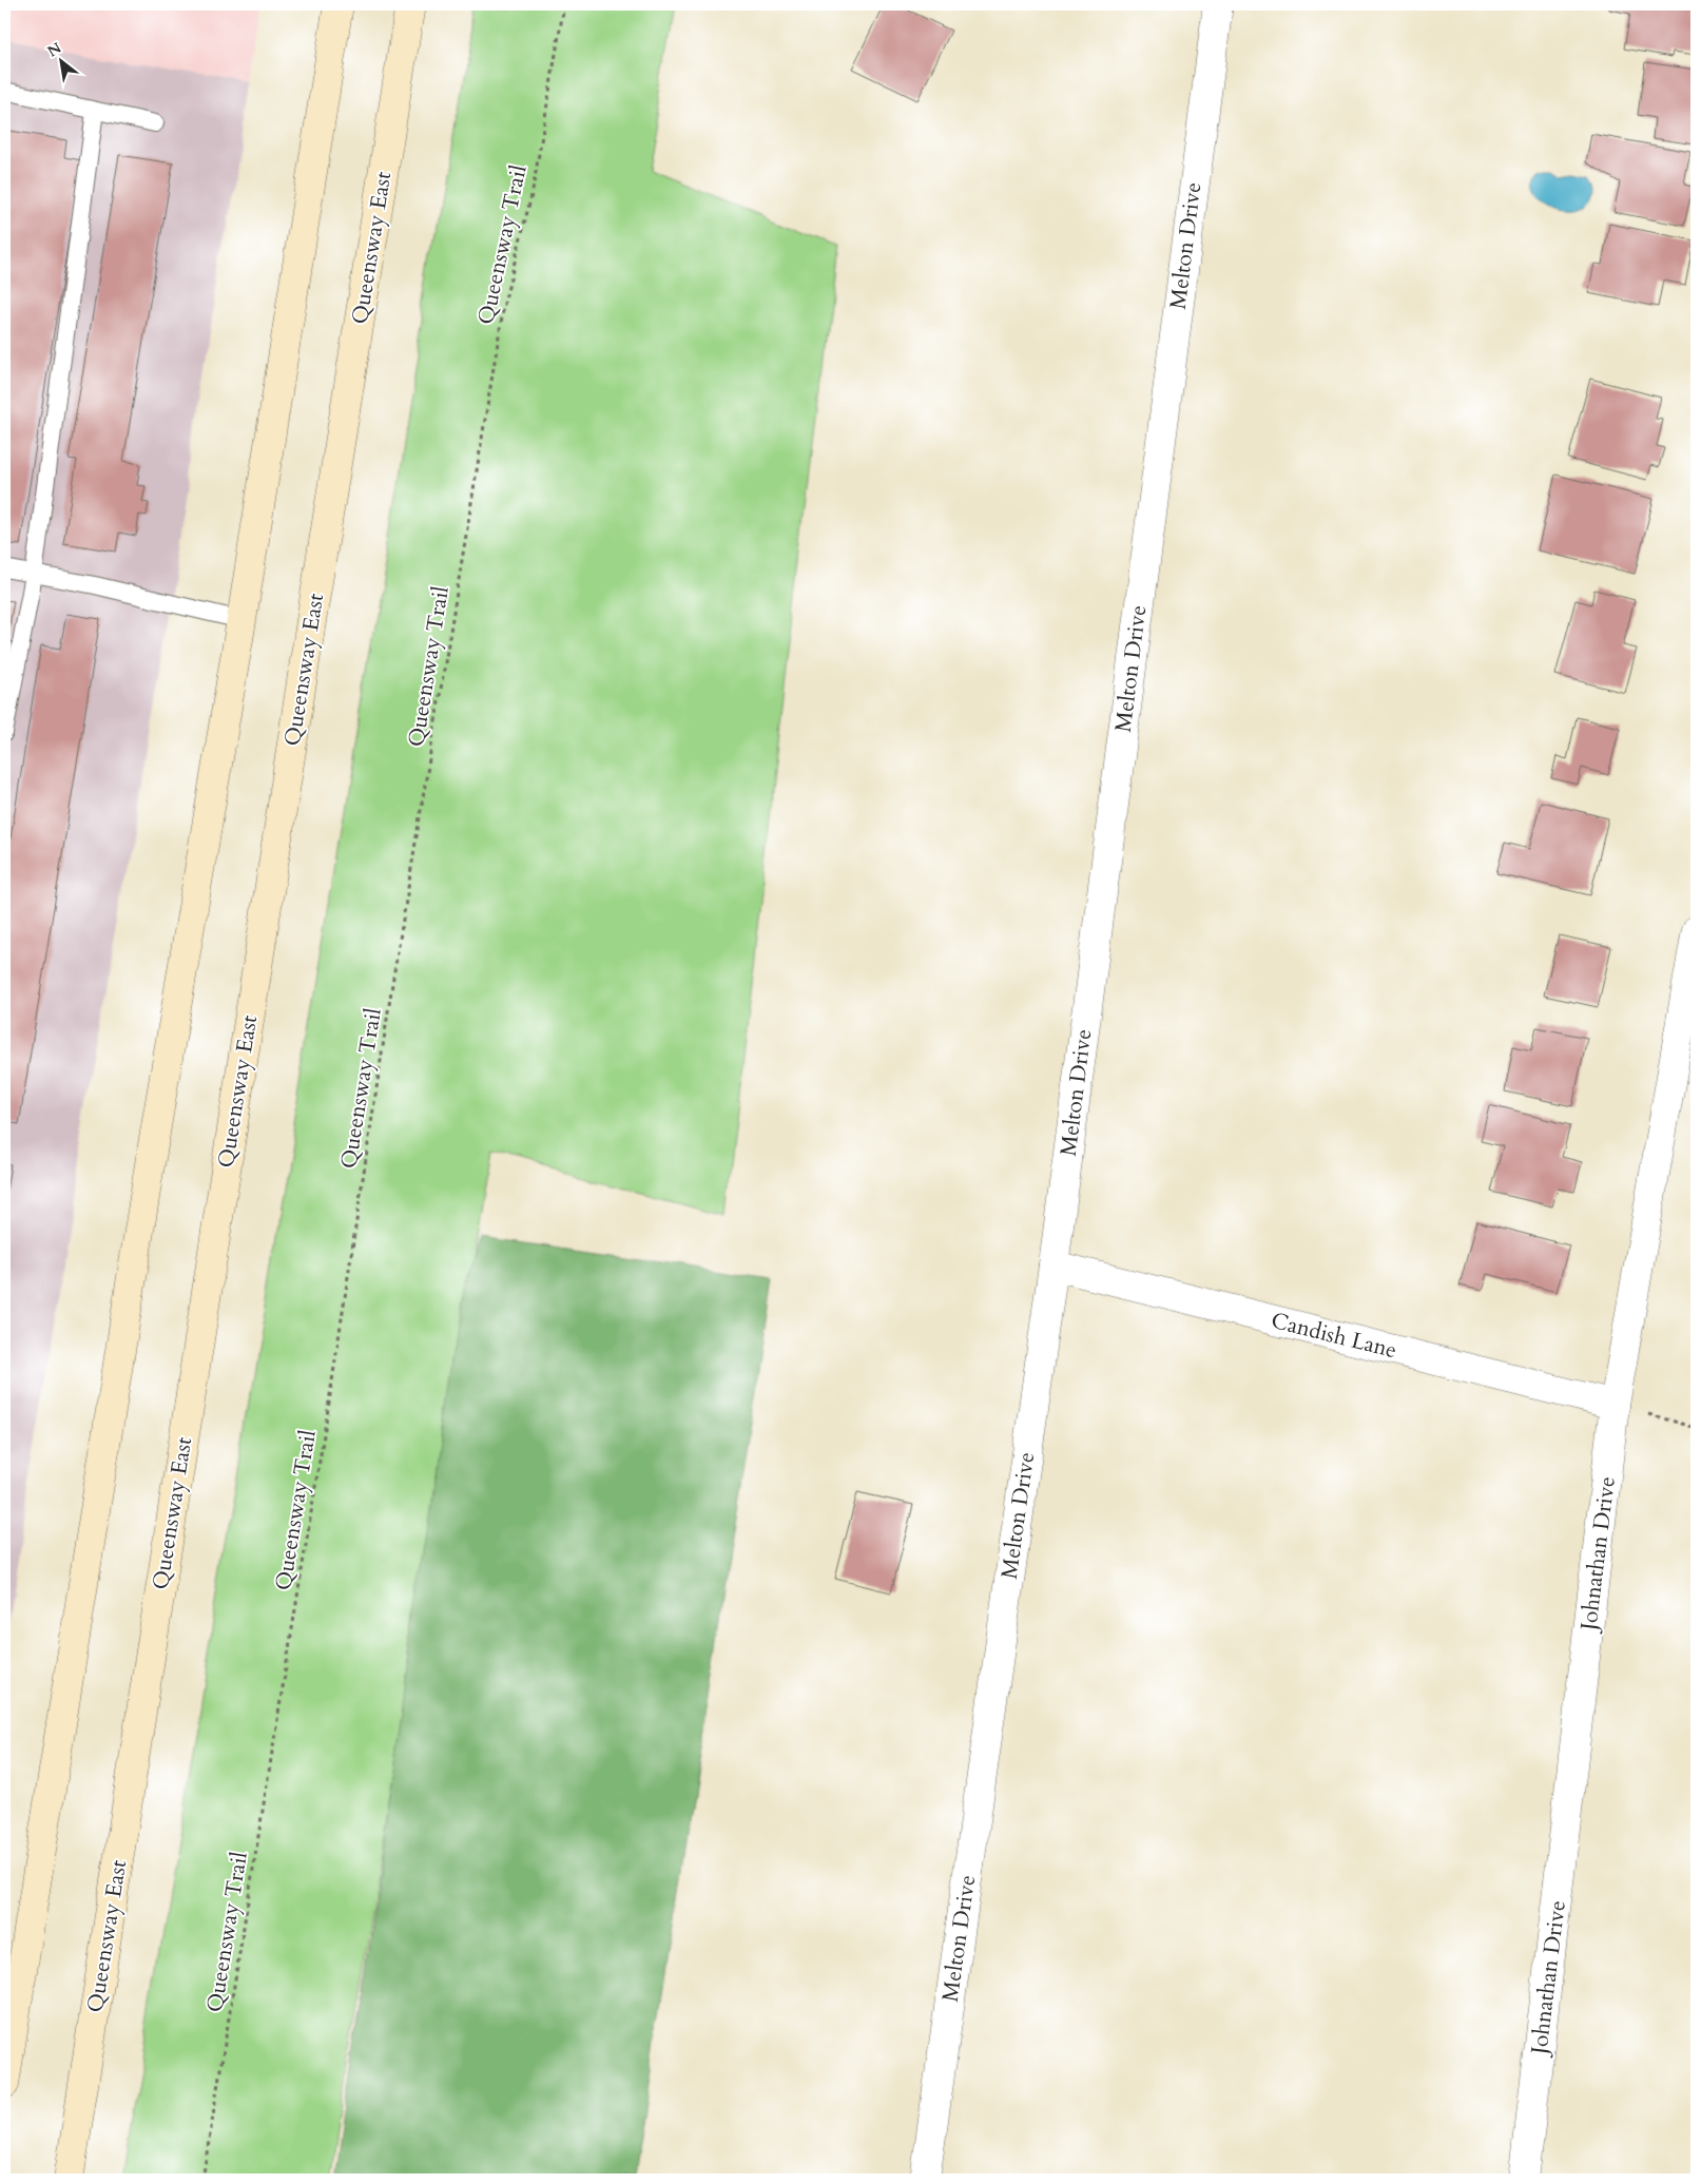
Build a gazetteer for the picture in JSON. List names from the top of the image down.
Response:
{
  "streets": {
    "main road": ["Queensway East"],
    "street": ["Melton Drive", "Candish Lane", "Johnathan Drive"],
    "path": ["Queensway Trail"]
  },
  "crossings": [
    ["Melton Drive", "Candish Lane"],
    ["Candish Lane", "Johnathan Drive"]
  ],
  "north": "top left"
}
